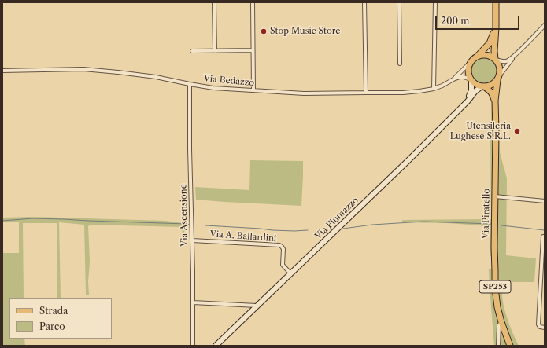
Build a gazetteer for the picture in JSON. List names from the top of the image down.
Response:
{
  "streets": {
    "main road": ["Via Piratello", "SP253"],
    "street": [
      "Via Bedazzo",
      "Via Ascensione",
      "Via Fiumazzo",
      "Via A. Ballardini"
    ]
  },
  "crossings": [
    ["Via Bedazzo", "Via Piratello"],
    ["Via Bedazzo", "Via Ascensione"],
    ["Via Bedazzo", "Via Fiumazzo"],
    ["Via Bedazzo", "SP253"],
    ["Via Piratello", "Via Fiumazzo"],
    ["Via Piratello", "SP253"],
    ["Via Ascensione", "Via A. Ballardini"],
    ["Via Fiumazzo", "Via A. Ballardini"],
    ["Via Fiumazzo", "SP253"]
  ],
  "places": ["Stop Music Store", "Utensileria Lughese S.R.L."],
  "legend": ["Strada", "Parco"],
  "scale_bar": "200 m"
}
